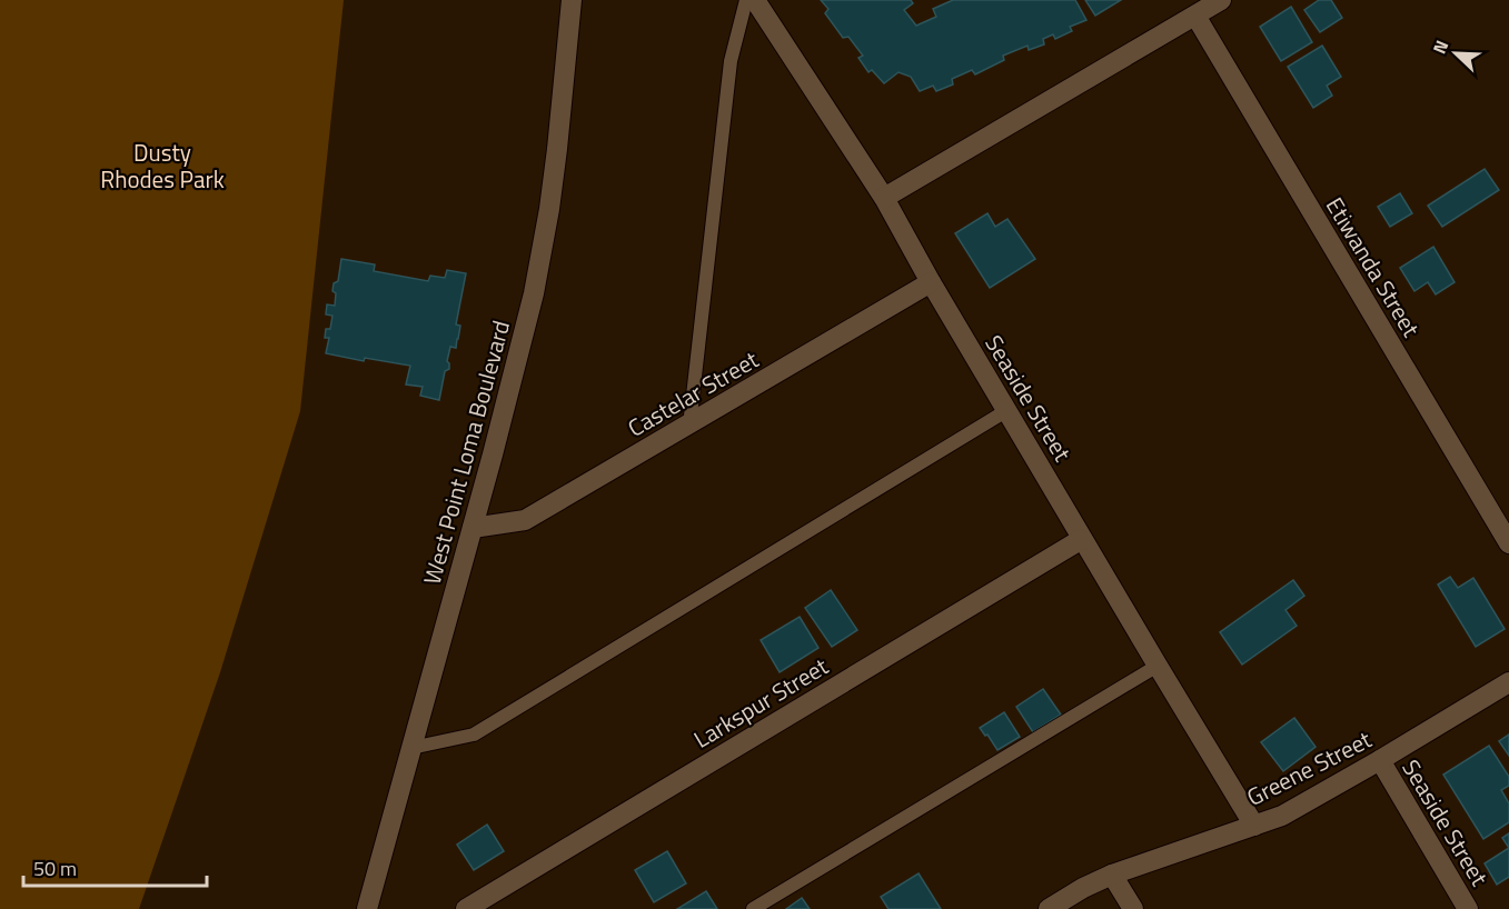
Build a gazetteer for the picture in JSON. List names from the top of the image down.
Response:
{
  "streets": {
    "street": [
      "Etiwanda Street",
      "Castelar Street",
      "Seaside Street",
      "West Point Loma Boulevard",
      "Larkspur Street",
      "Greene Street"
    ]
  },
  "crossings": [
    ["Castelar Street", "Seaside Street"],
    ["Castelar Street", "West Point Loma Boulevard"],
    ["Seaside Street", "Larkspur Street"],
    ["Seaside Street", "Greene Street"]
  ],
  "parks": ["Dusty Rhodes Park"],
  "scale_bar": "50 m",
  "north": "top left"
}
